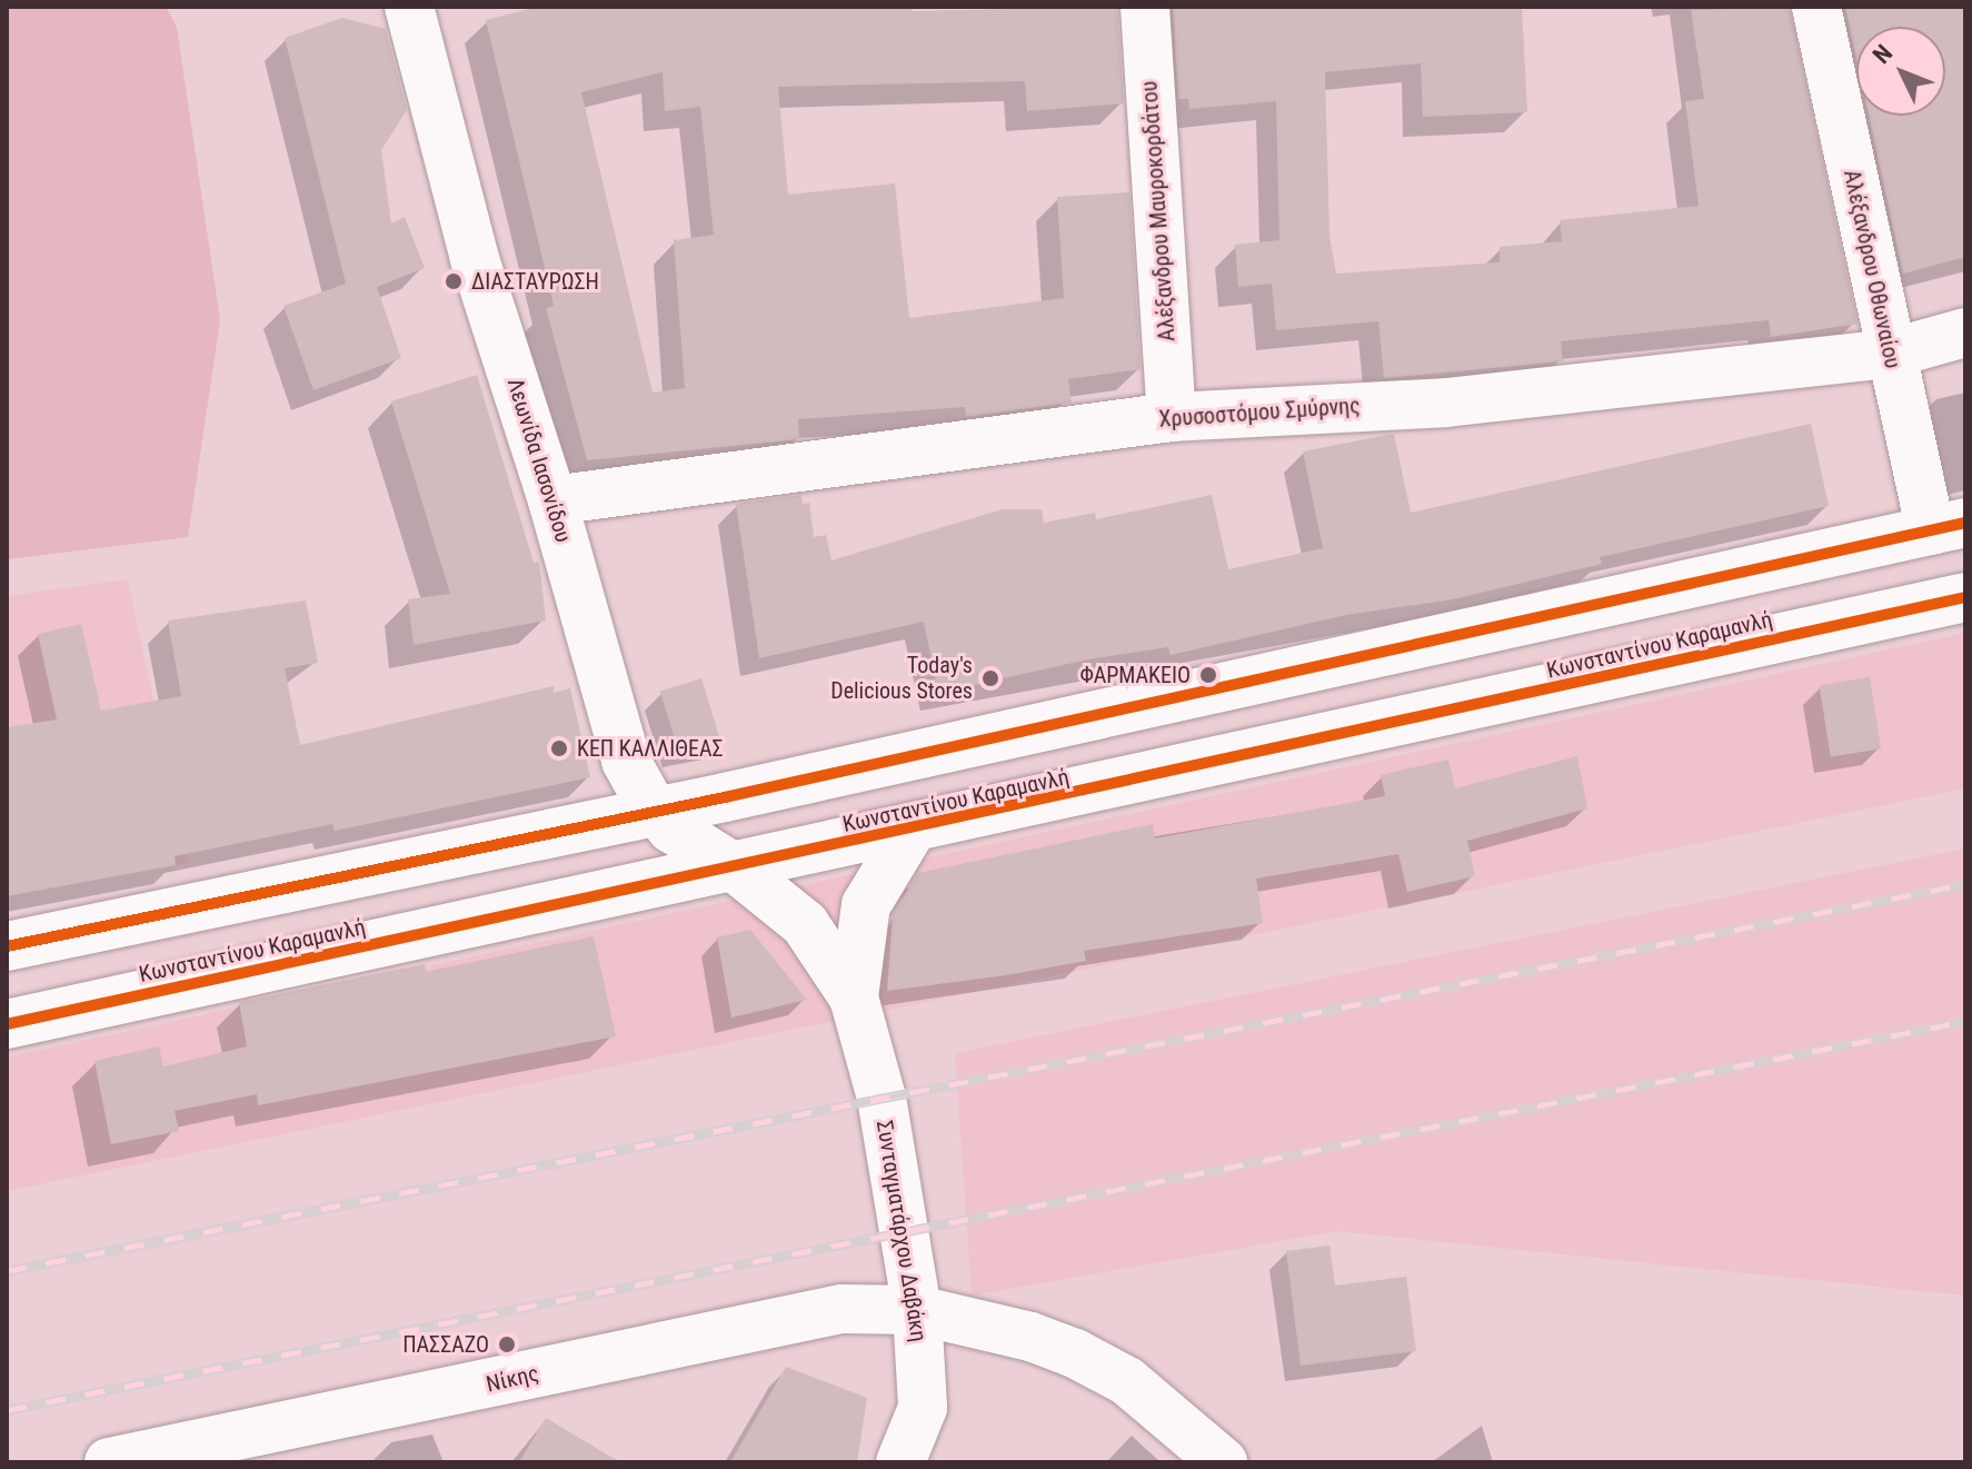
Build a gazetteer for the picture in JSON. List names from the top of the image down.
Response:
{
  "streets": {
    "main road": [
      "Αλέξανδρου Μαυροκορδάτου",
      "Αλέξανδρου Οθωναίου",
      "Χρυσοστόμου Σμύρνης",
      "Λεωνίδα Ιασονίδου",
      "Κωνσταντίνου Καραμανλή",
      "Συνταγματάρχου Δαβάκη",
      "Νίκης"
    ]
  },
  "crossings": [
    ["Αλέξανδρου Μαυροκορδάτου", "Χρυσοστόμου Σμύρνης"],
    ["Αλέξανδρου Οθωναίου", "Χρυσοστόμου Σμύρνης"],
    ["Χρυσοστόμου Σμύρνης", "Λεωνίδα Ιασονίδου"],
    ["Λεωνίδα Ιασονίδου", "Κωνσταντίνου Καραμανλή"],
    ["Λεωνίδα Ιασονίδου", "Συνταγματάρχου Δαβάκη"],
    ["Κωνσταντίνου Καραμανλή", "Συνταγματάρχου Δαβάκη"],
    ["Συνταγματάρχου Δαβάκη", "Νίκης"]
  ],
  "places": [
    "ΔΙΑΣΤΑΥΡΩΣΗ",
    "ΦΑΡΜΑΚΕΙΟ",
    "Today's Delicious Stores",
    "ΚΕΠ ΚΑΛΛΙΘΕΑΣ",
    "ΠΑΣΣΑΖΟ"
  ],
  "north": "top left"
}
